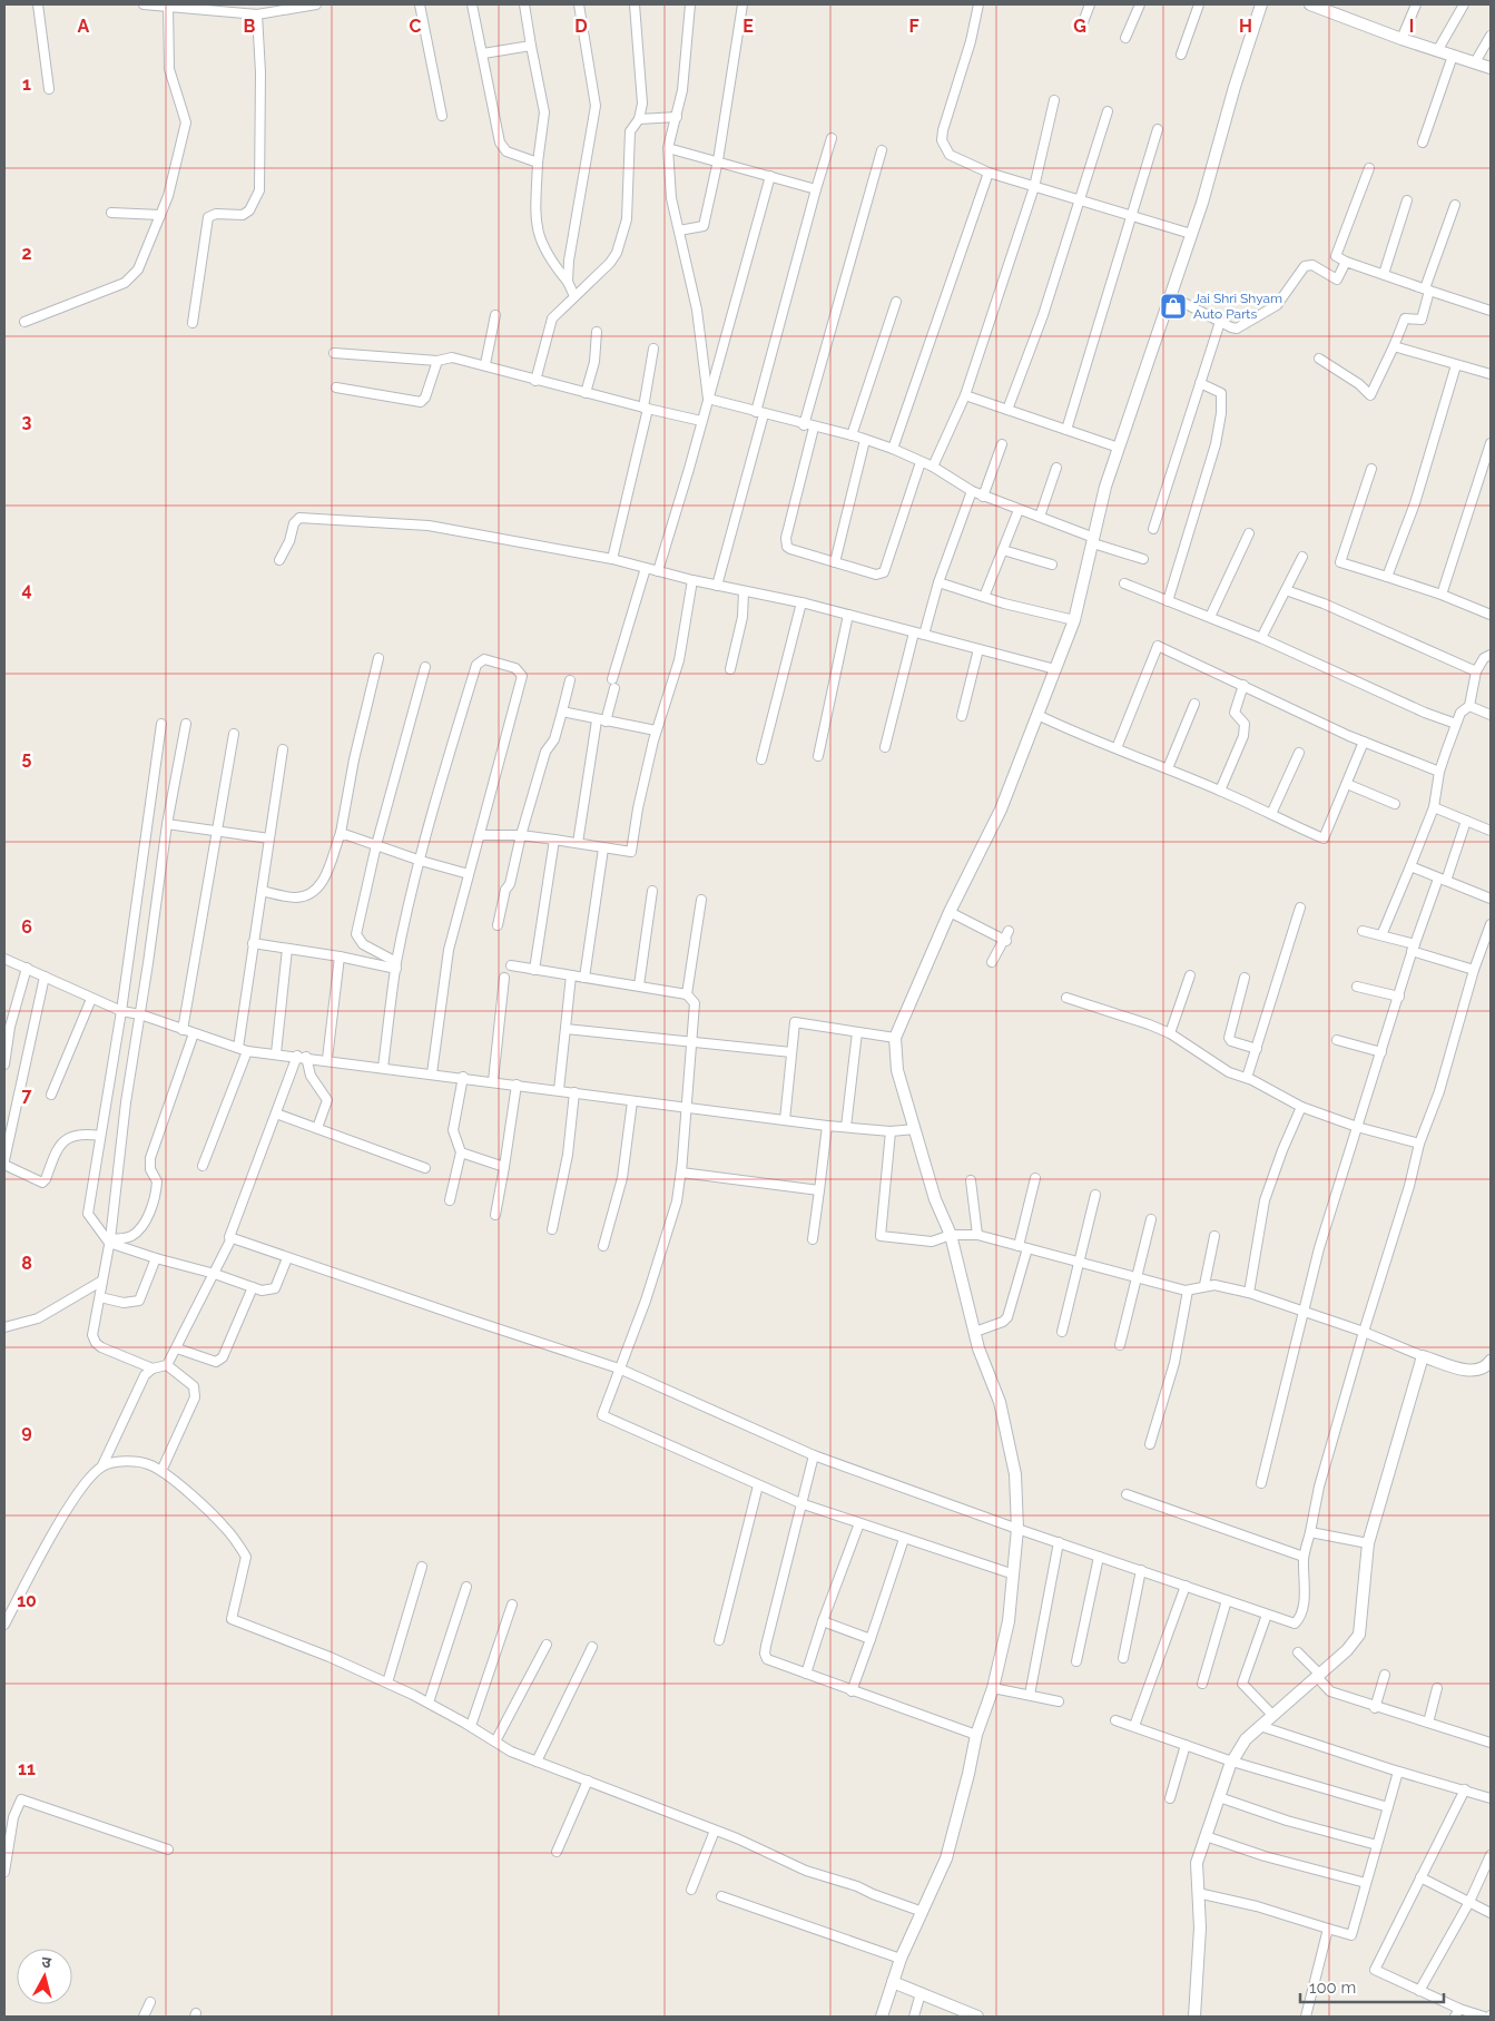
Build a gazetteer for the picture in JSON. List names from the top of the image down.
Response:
{
  "places": {
    "shop": ["Jai Shri Shyam Auto Parts"]
  },
  "scale_bar": "100 m",
  "north": "top",
  "grid": {
    "columns": [
      "A",
      "B",
      "C",
      "D",
      "E",
      "F",
      "G",
      "H",
      "I"
    ],
    "rows": [
      "1",
      "2",
      "3",
      "4",
      "5",
      "6",
      "7",
      "8",
      "9",
      "10",
      "11"
    ]
  }
}
